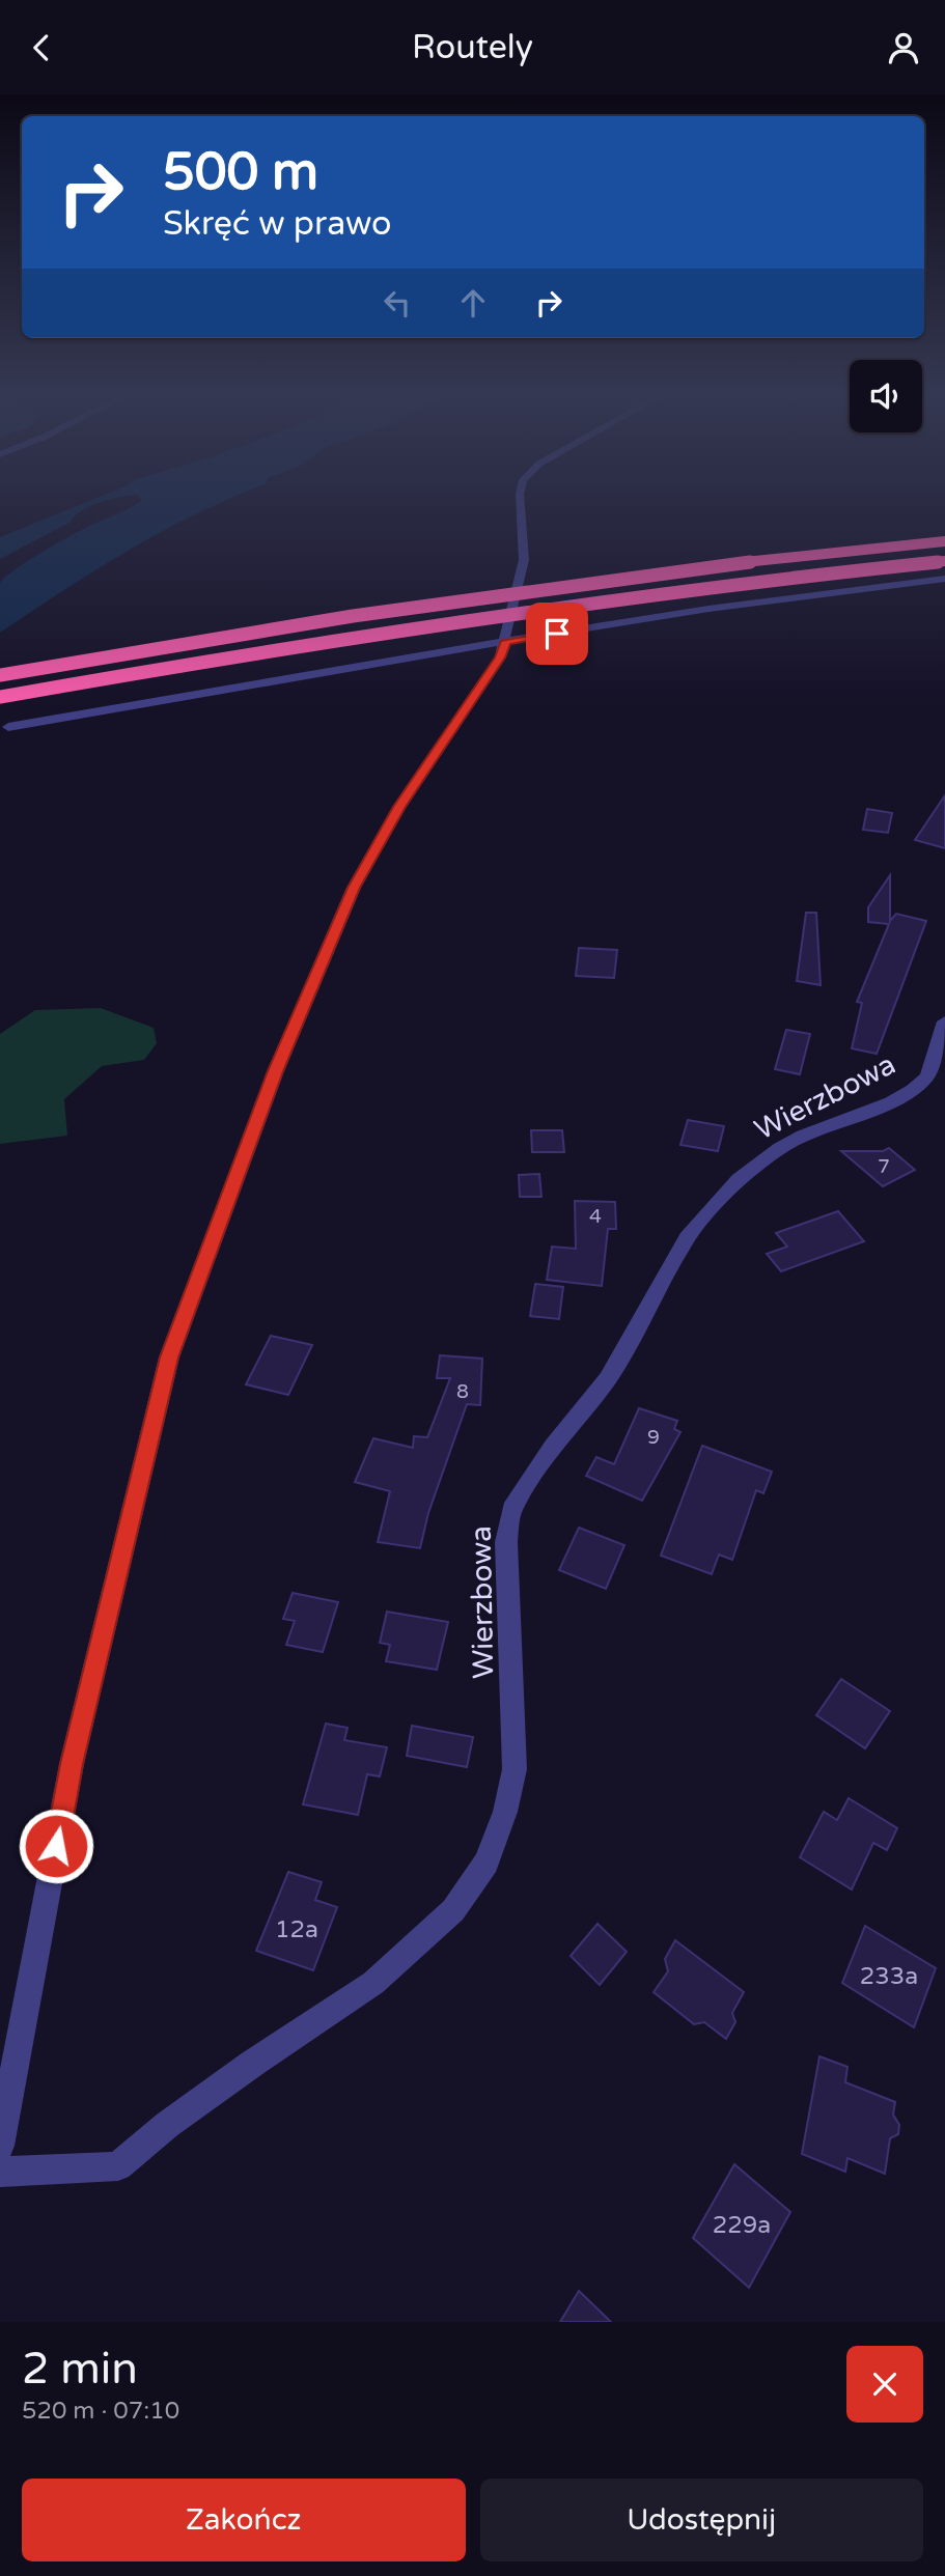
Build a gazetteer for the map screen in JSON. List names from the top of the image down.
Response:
{
  "streets": {
    "street": ["Wierzbowa"]
  },
  "house_numbers": [
    "7",
    "4",
    "8",
    "9",
    "12a",
    "233a",
    "229a"
  ],
  "page": {
    "header": "Routely",
    "turn": ["500 m", "Skręć w prawo"],
    "heading": ["2 min", "520 m · 07:10"],
    "buttons": ["Zakończ", "Udostępnij"]
  }
}
